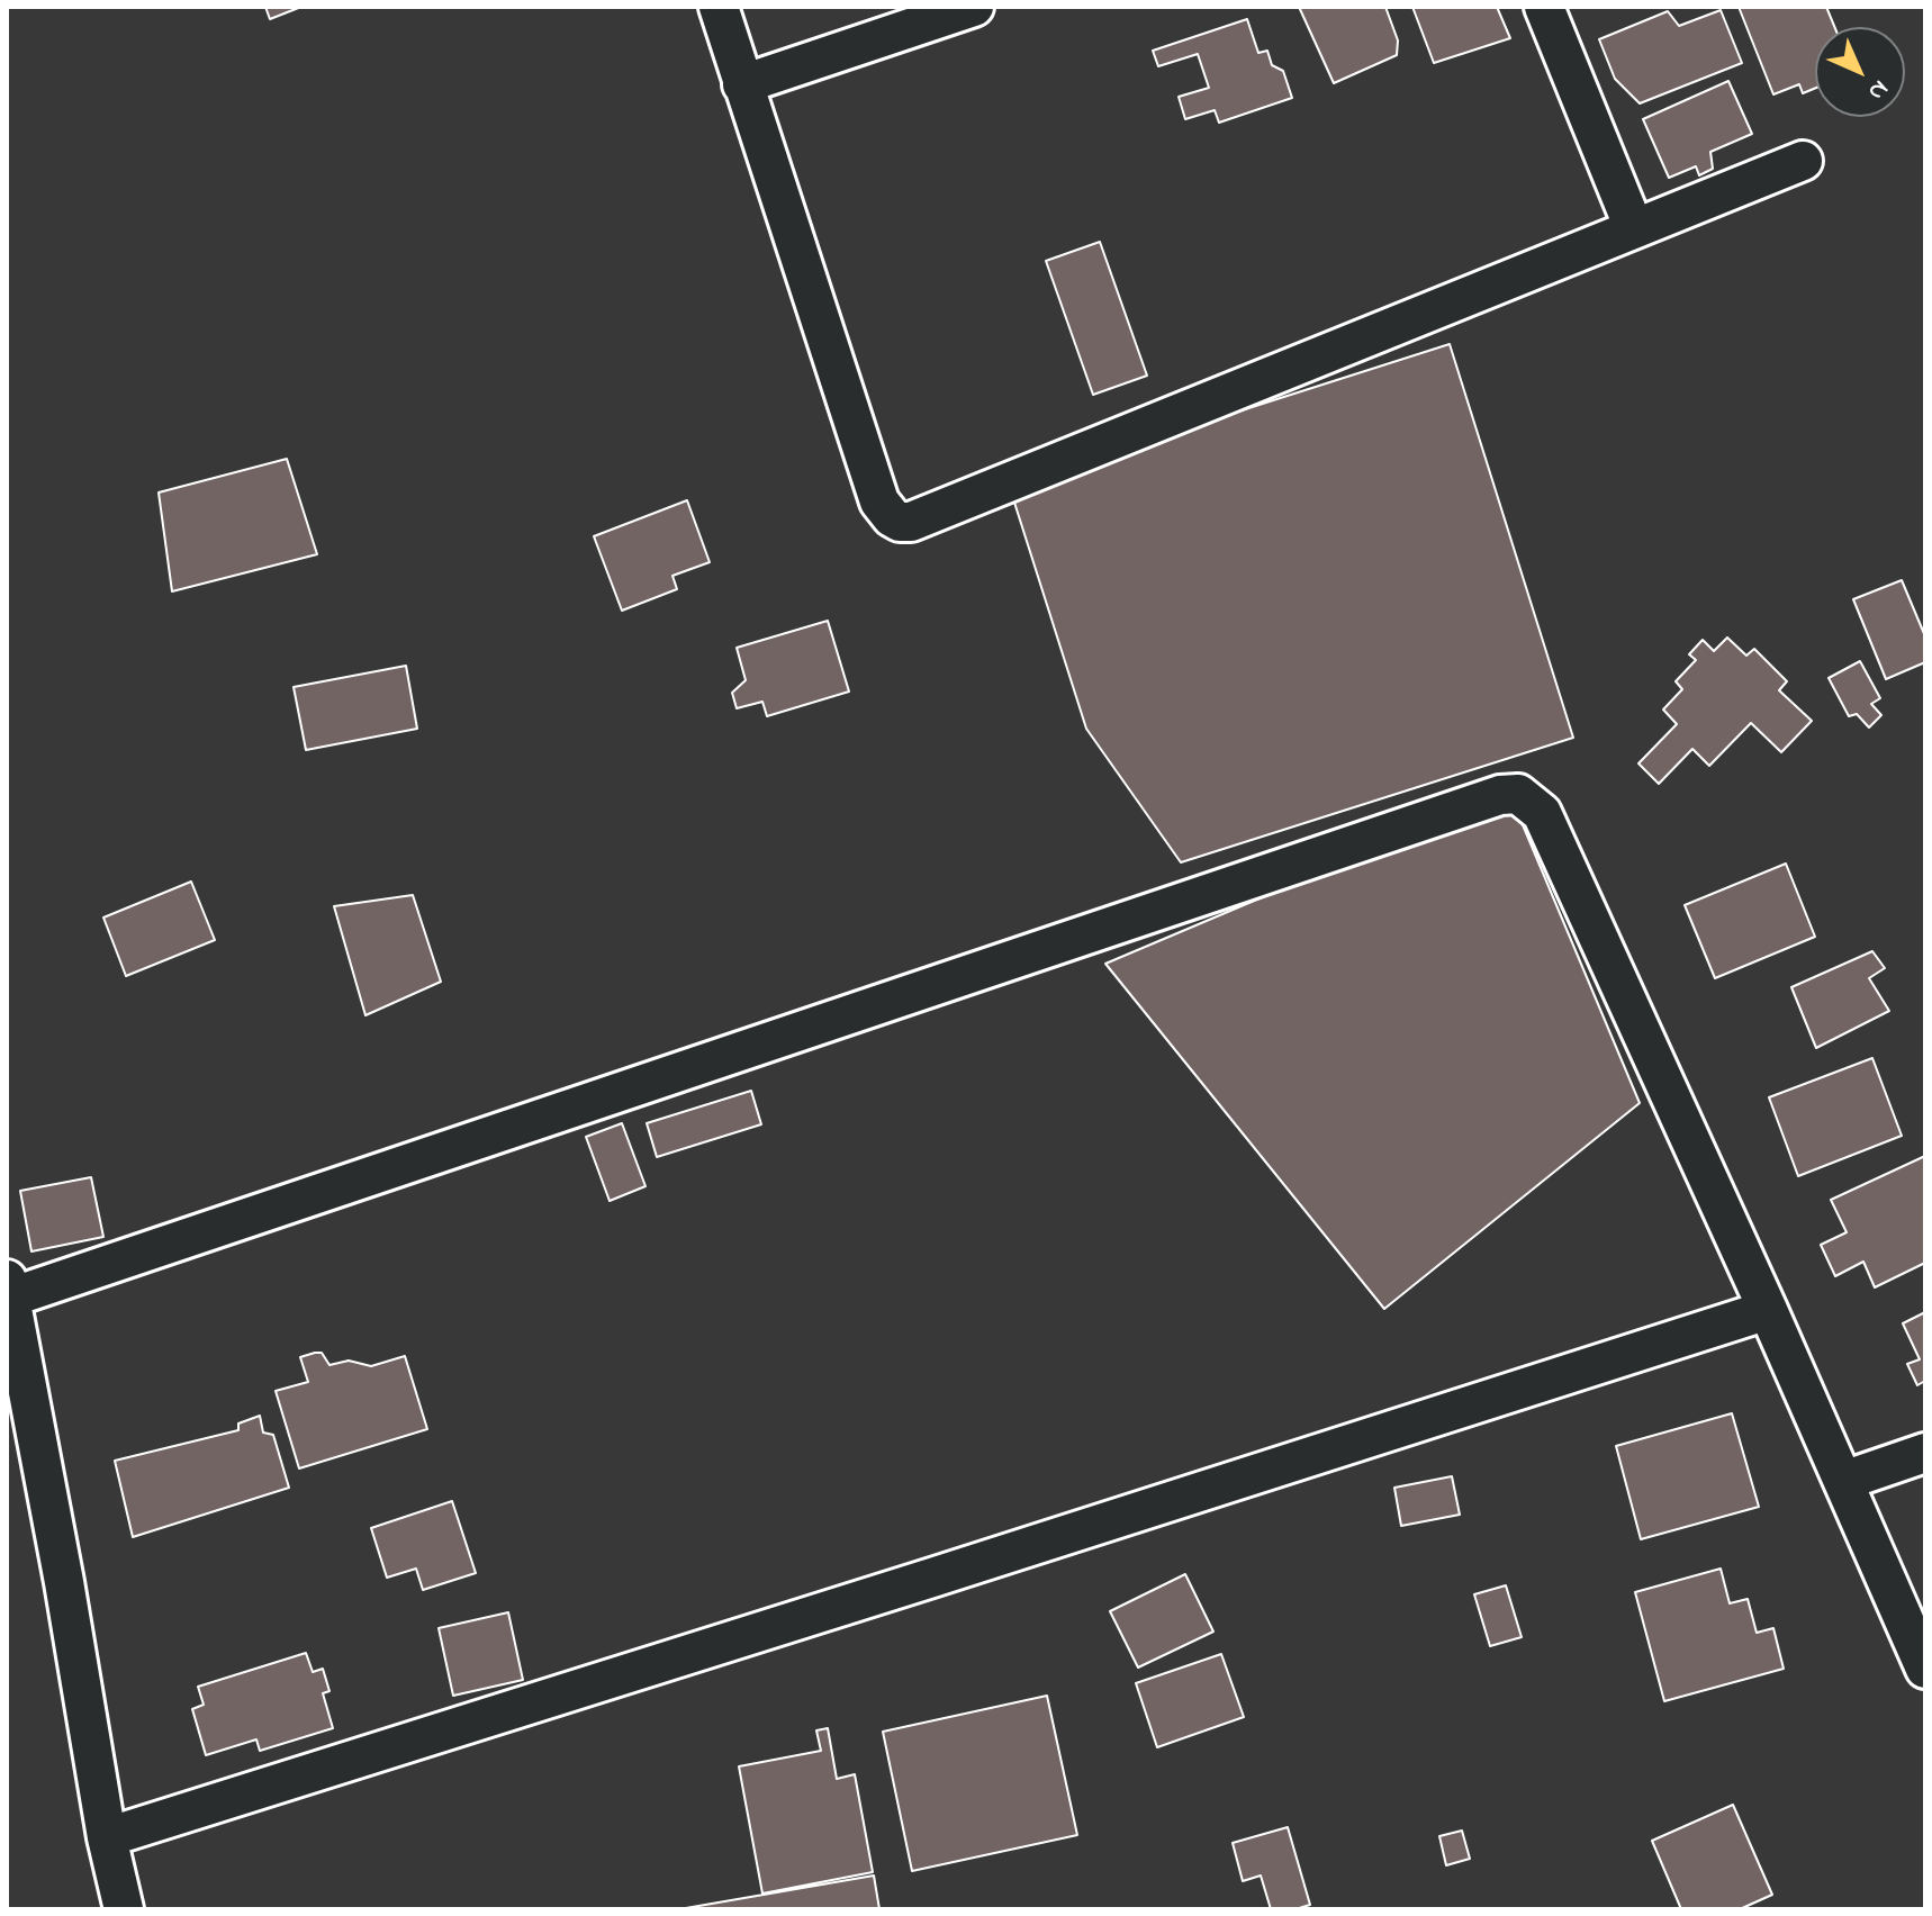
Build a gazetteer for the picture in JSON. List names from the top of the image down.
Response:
{
  "north": "bottom right"
}
